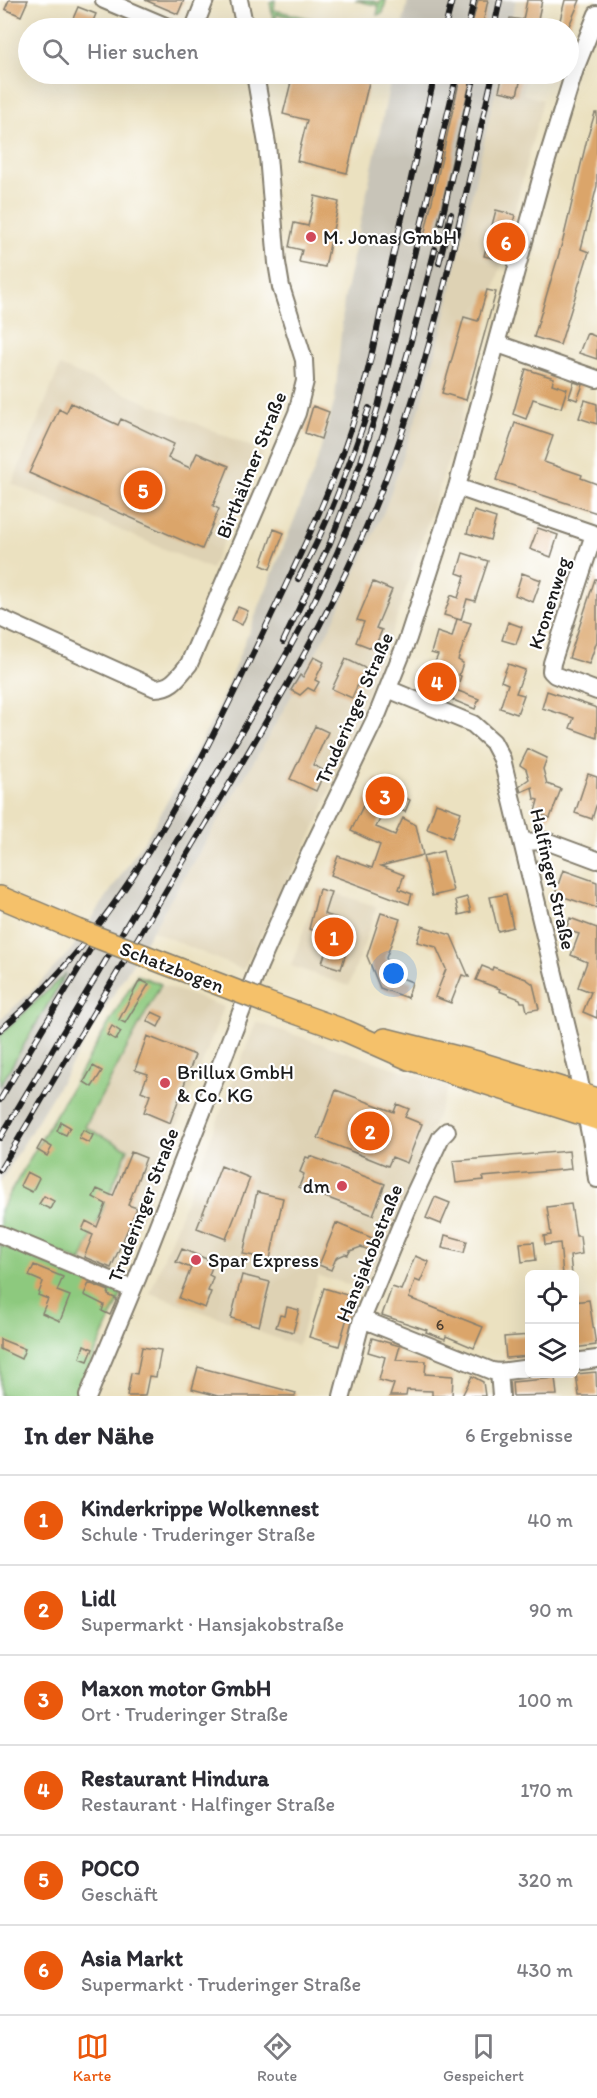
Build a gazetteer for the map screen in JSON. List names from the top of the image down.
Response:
{
  "streets": {
    "main road": ["Schatzbogen"],
    "street": [
      "Birthälmer Straße",
      "Kronenweg",
      "Truderinger Straße",
      "Halfinger Straße",
      "Hansjakobstraße"
    ]
  },
  "crossings": [
    ["Truderinger Straße", "Halfinger Straße"],
    ["Halfinger Straße", "Schatzbogen"]
  ],
  "places": [
    "M. Jonas GmbH",
    "Brillux GmbH & Co. KG",
    "dm",
    "Spar Express"
  ],
  "house_numbers": ["6"],
  "page": {
    "search": "Hier suchen",
    "pins": [
      "6",
      "5",
      "4",
      "3",
      "1",
      "2"
    ],
    "heading": ["In der Nähe", "6 Ergebnisse"],
    "list": [
      {
        "mark": "1",
        "name": "Kinderkrippe Wolkennest",
        "note": "Schule · Truderinger Straße",
        "value": "40 m"
      },
      {
        "mark": "2",
        "name": "Lidl",
        "note": "Supermarkt · Hansjakobstraße",
        "value": "90 m"
      },
      {
        "mark": "3",
        "name": "Maxon motor GmbH",
        "note": "Ort · Truderinger Straße",
        "value": "100 m"
      },
      {
        "mark": "4",
        "name": "Restaurant Hindura",
        "note": "Restaurant · Halfinger Straße",
        "value": "170 m"
      },
      {
        "mark": "5",
        "name": "POCO",
        "note": "Geschäft",
        "value": "320 m"
      },
      {
        "mark": "6",
        "name": "Asia Markt",
        "note": "Supermarkt · Truderinger Straße",
        "value": "430 m"
      }
    ],
    "nav": ["Karte", "Route", "Gespeichert"]
  }
}
